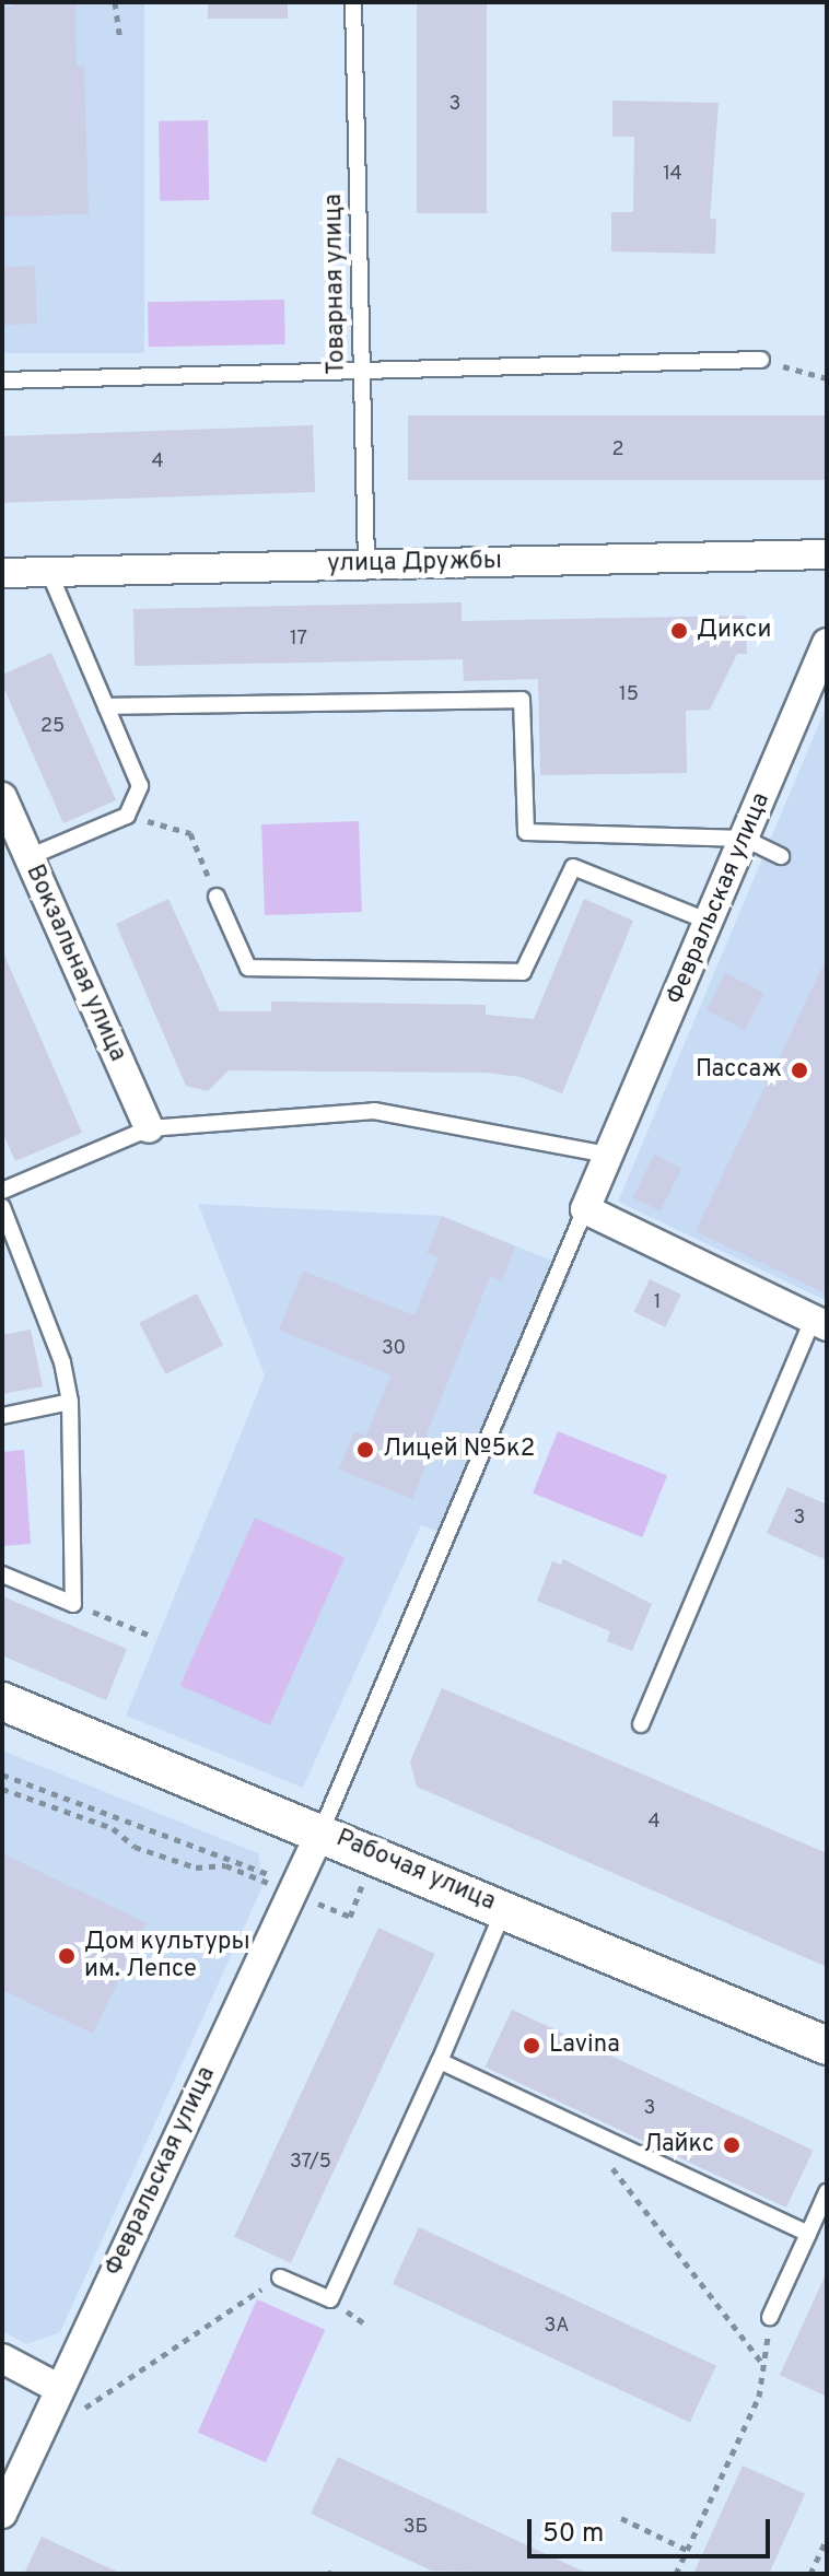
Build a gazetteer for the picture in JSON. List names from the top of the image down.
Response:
{
  "streets": {
    "street": [
      "улица Дружбы",
      "Февральская улица",
      "Вокзальная улица",
      "Рабочая улица"
    ],
    "lane": ["Товарная улица"]
  },
  "crossings": [
    ["Товарная улица", "улица Дружбы"],
    ["Февральская улица", "Рабочая улица"]
  ],
  "places": [
    "Дикси",
    "Пассаж",
    "Лицей №5к2",
    "Дом культуры им. Лепсе",
    "Lavina",
    "Лайкс"
  ],
  "house_numbers": [
    "3",
    "14",
    "2",
    "4",
    "17",
    "15",
    "25",
    "1",
    "30",
    "3",
    "4",
    "3",
    "37/5",
    "3А",
    "3Б"
  ],
  "scale_bar": "50 m"
}
